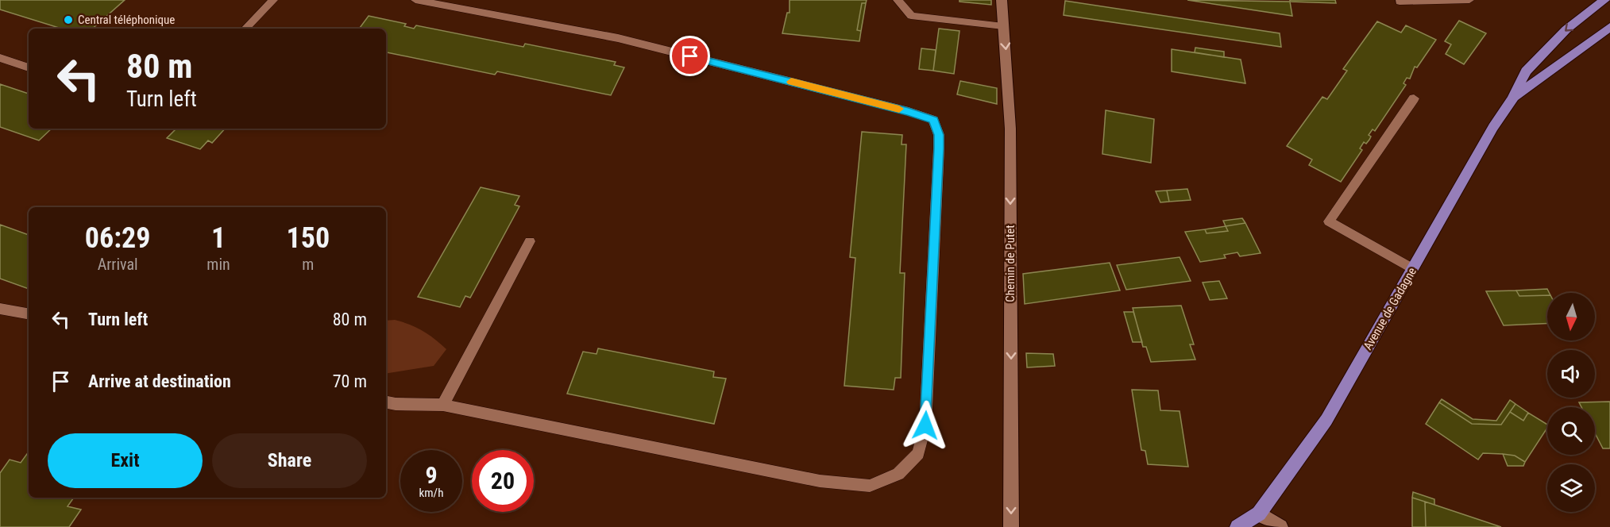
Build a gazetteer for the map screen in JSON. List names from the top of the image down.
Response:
{
  "streets": {
    "main road": ["Avenue de Gadagne"],
    "street": ["Chemin de Putet"]
  },
  "one_way": ["Chemin de Putet"],
  "places": ["Central téléphonique"],
  "north": "bottom",
  "page": {
    "turn": ["80 m", "Turn left"],
    "eta": [
      "06:29",
      "Arrival",
      "1",
      "min",
      "150",
      "m"
    ],
    "list": [
      {
        "name": "Turn left",
        "value": "80 m"
      },
      {
        "name": "Arrive at destination",
        "value": "70 m"
      }
    ],
    "buttons": ["Exit", "Share"],
    "speed": "9 km/h",
    "limit": "20"
  }
}
